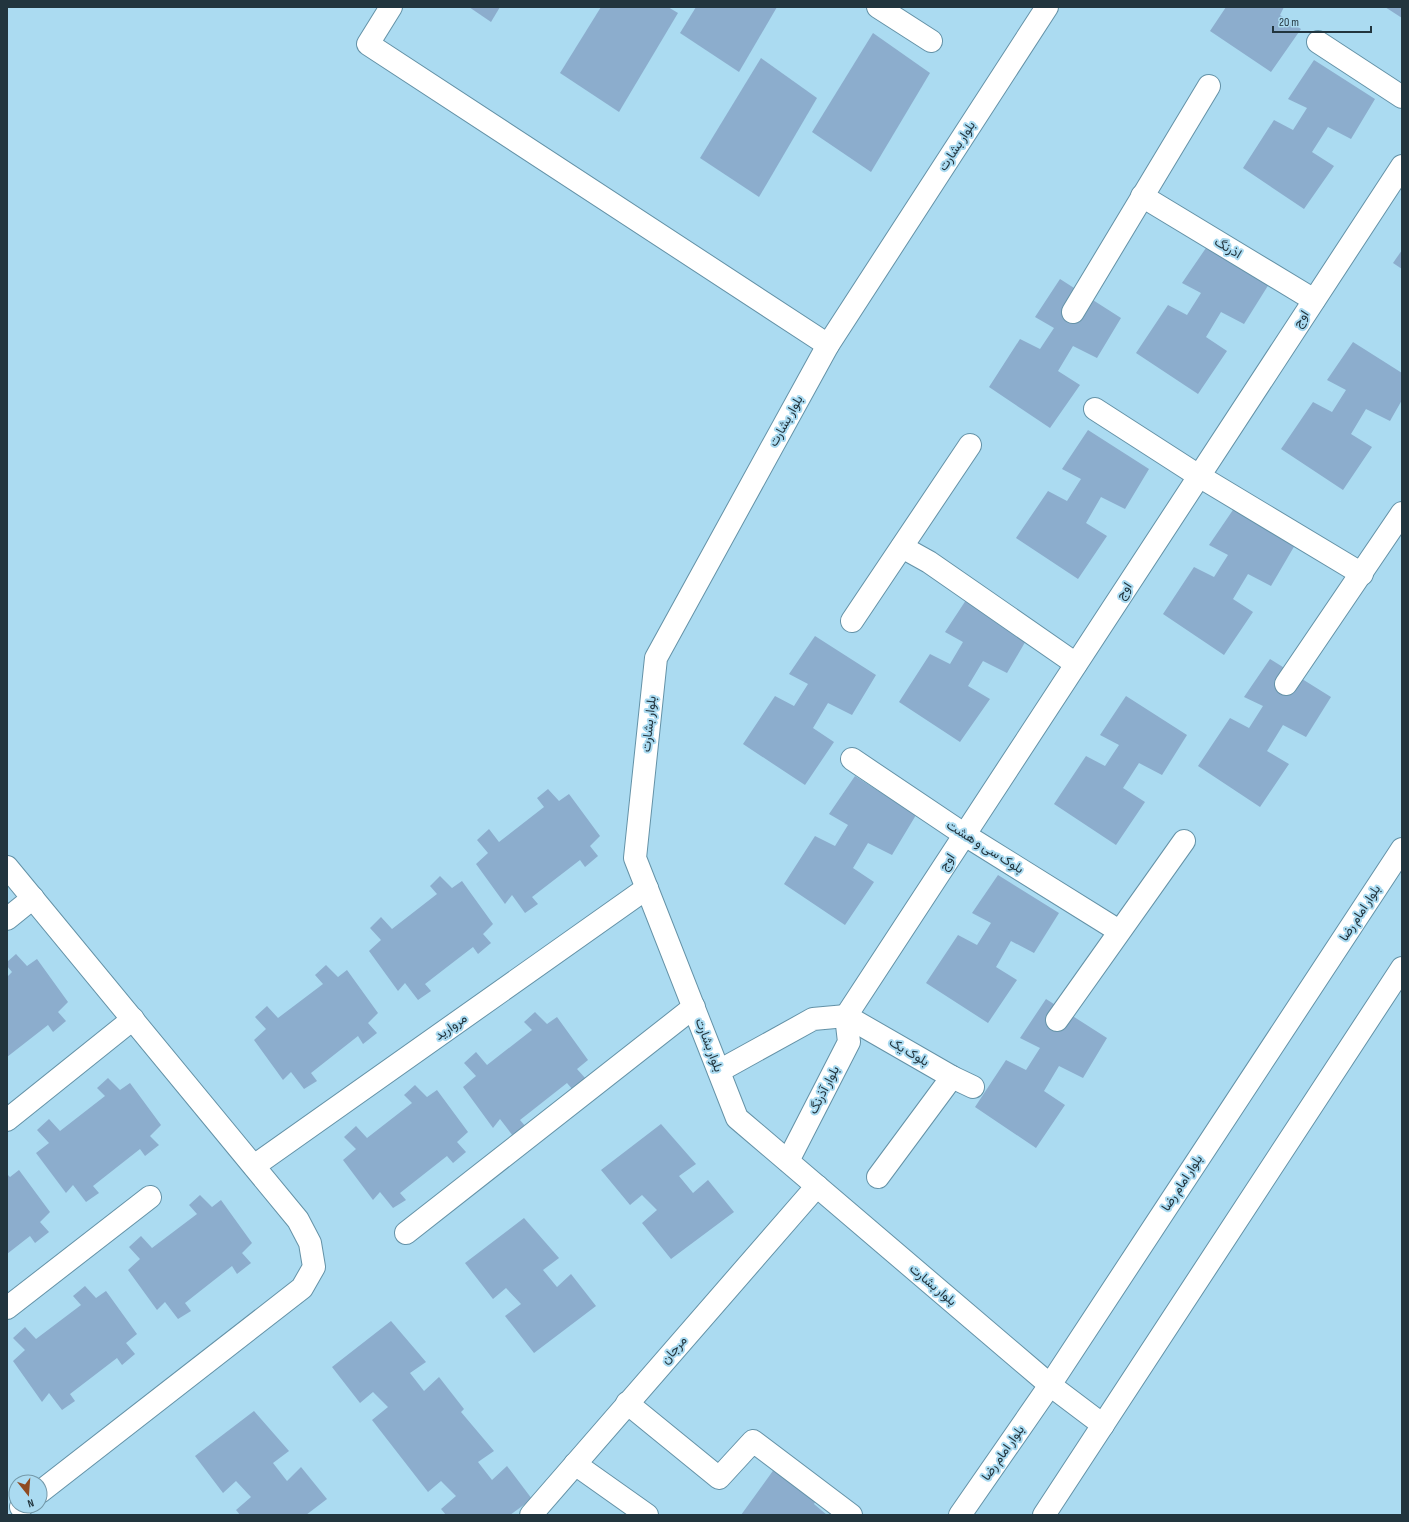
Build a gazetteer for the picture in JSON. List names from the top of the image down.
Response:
{
  "streets": {
    "street": [
      "بلوار بشارت",
      "اذرنگ",
      "اوج",
      "بلوک سی و هشت",
      "بلوار امام رضا",
      "مروارید",
      "بلوک یک",
      "بلوار آذرنگ",
      "مرجان"
    ]
  },
  "crossings": [
    ["بلوار بشارت", "بلوار امام رضا"],
    ["بلوار بشارت", "مروارید"],
    ["بلوار بشارت", "بلوار آذرنگ"],
    ["بلوار بشارت", "مرجان"],
    ["اذرنگ", "اوج"],
    ["اوج", "بلوک سی و هشت"],
    ["اوج", "بلوک یک"],
    ["اوج", "بلوار آذرنگ"],
    ["بلوک یک", "بلوار آذرنگ"]
  ],
  "scale_bar": "20 m",
  "north": "bottom"
}
